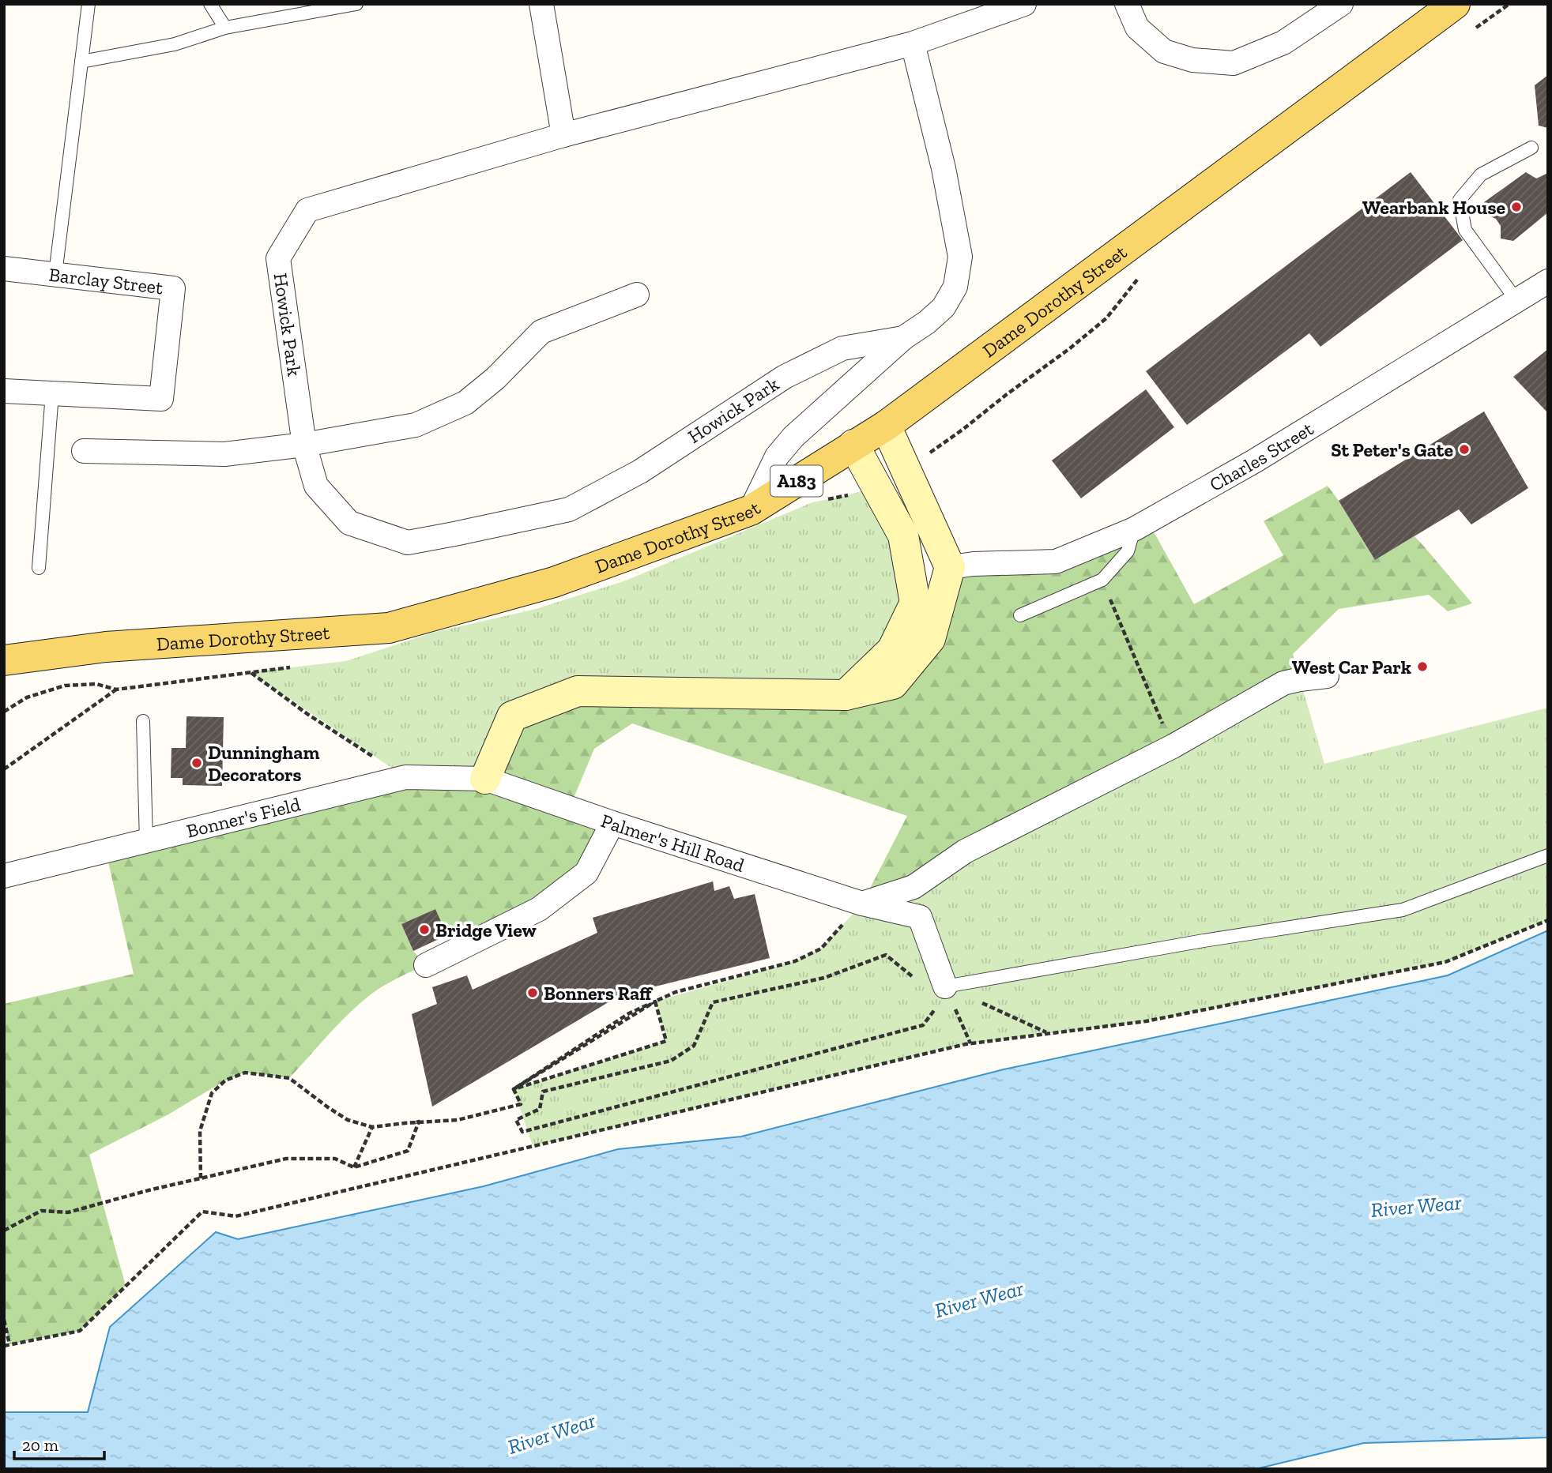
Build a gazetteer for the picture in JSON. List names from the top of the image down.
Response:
{
  "streets": {
    "main road": ["Dame Dorothy Street", "A183"],
    "street": [
      "Barclay Street",
      "Howick Park",
      "Charles Street",
      "Bonner's Field",
      "Palmer's Hill Road"
    ]
  },
  "crossings": [
    ["Bonner's Field", "Palmer's Hill Road"]
  ],
  "water": ["River Wear"],
  "places": [
    "Wearbank House",
    "St Peter's Gate",
    "West Car Park",
    "Dunningham Decorators",
    "Bridge View",
    "Bonners Raff"
  ],
  "scale_bar": "20 m"
}
